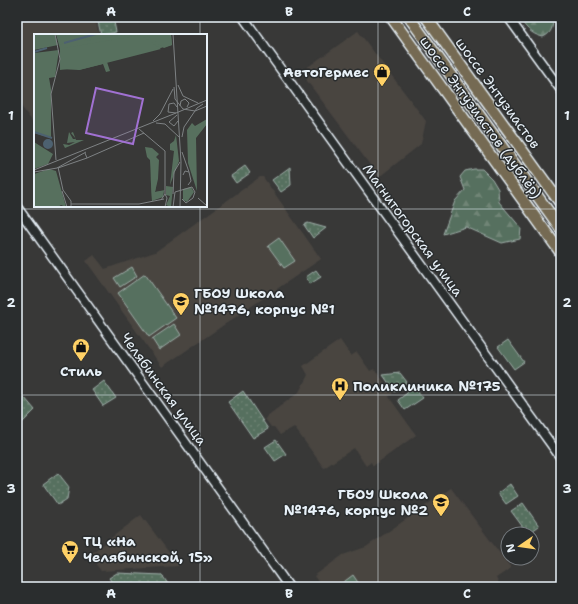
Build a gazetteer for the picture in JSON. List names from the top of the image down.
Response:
{
  "streets": {
    "main road": ["шоссе Энтузиастов", "шоссе Энтузиастов (дублёр)"],
    "street": ["Магнитогорская улица", "Челябинская улица"]
  },
  "places": {
    "shop": ["АвтоГермес", "Стиль"],
    "school or university": ["ГБОУ Школа №1476, корпус №1", "ГБОУ Школа №1476, корпус №2"],
    "hospital": ["Поликлиника №175"],
    "supermarket": ["ТЦ «На Челябинской, 15»"]
  },
  "north": "left",
  "grid": {
    "columns": ["A", "B", "C"],
    "rows": ["1", "2", "3"]
  }
}
